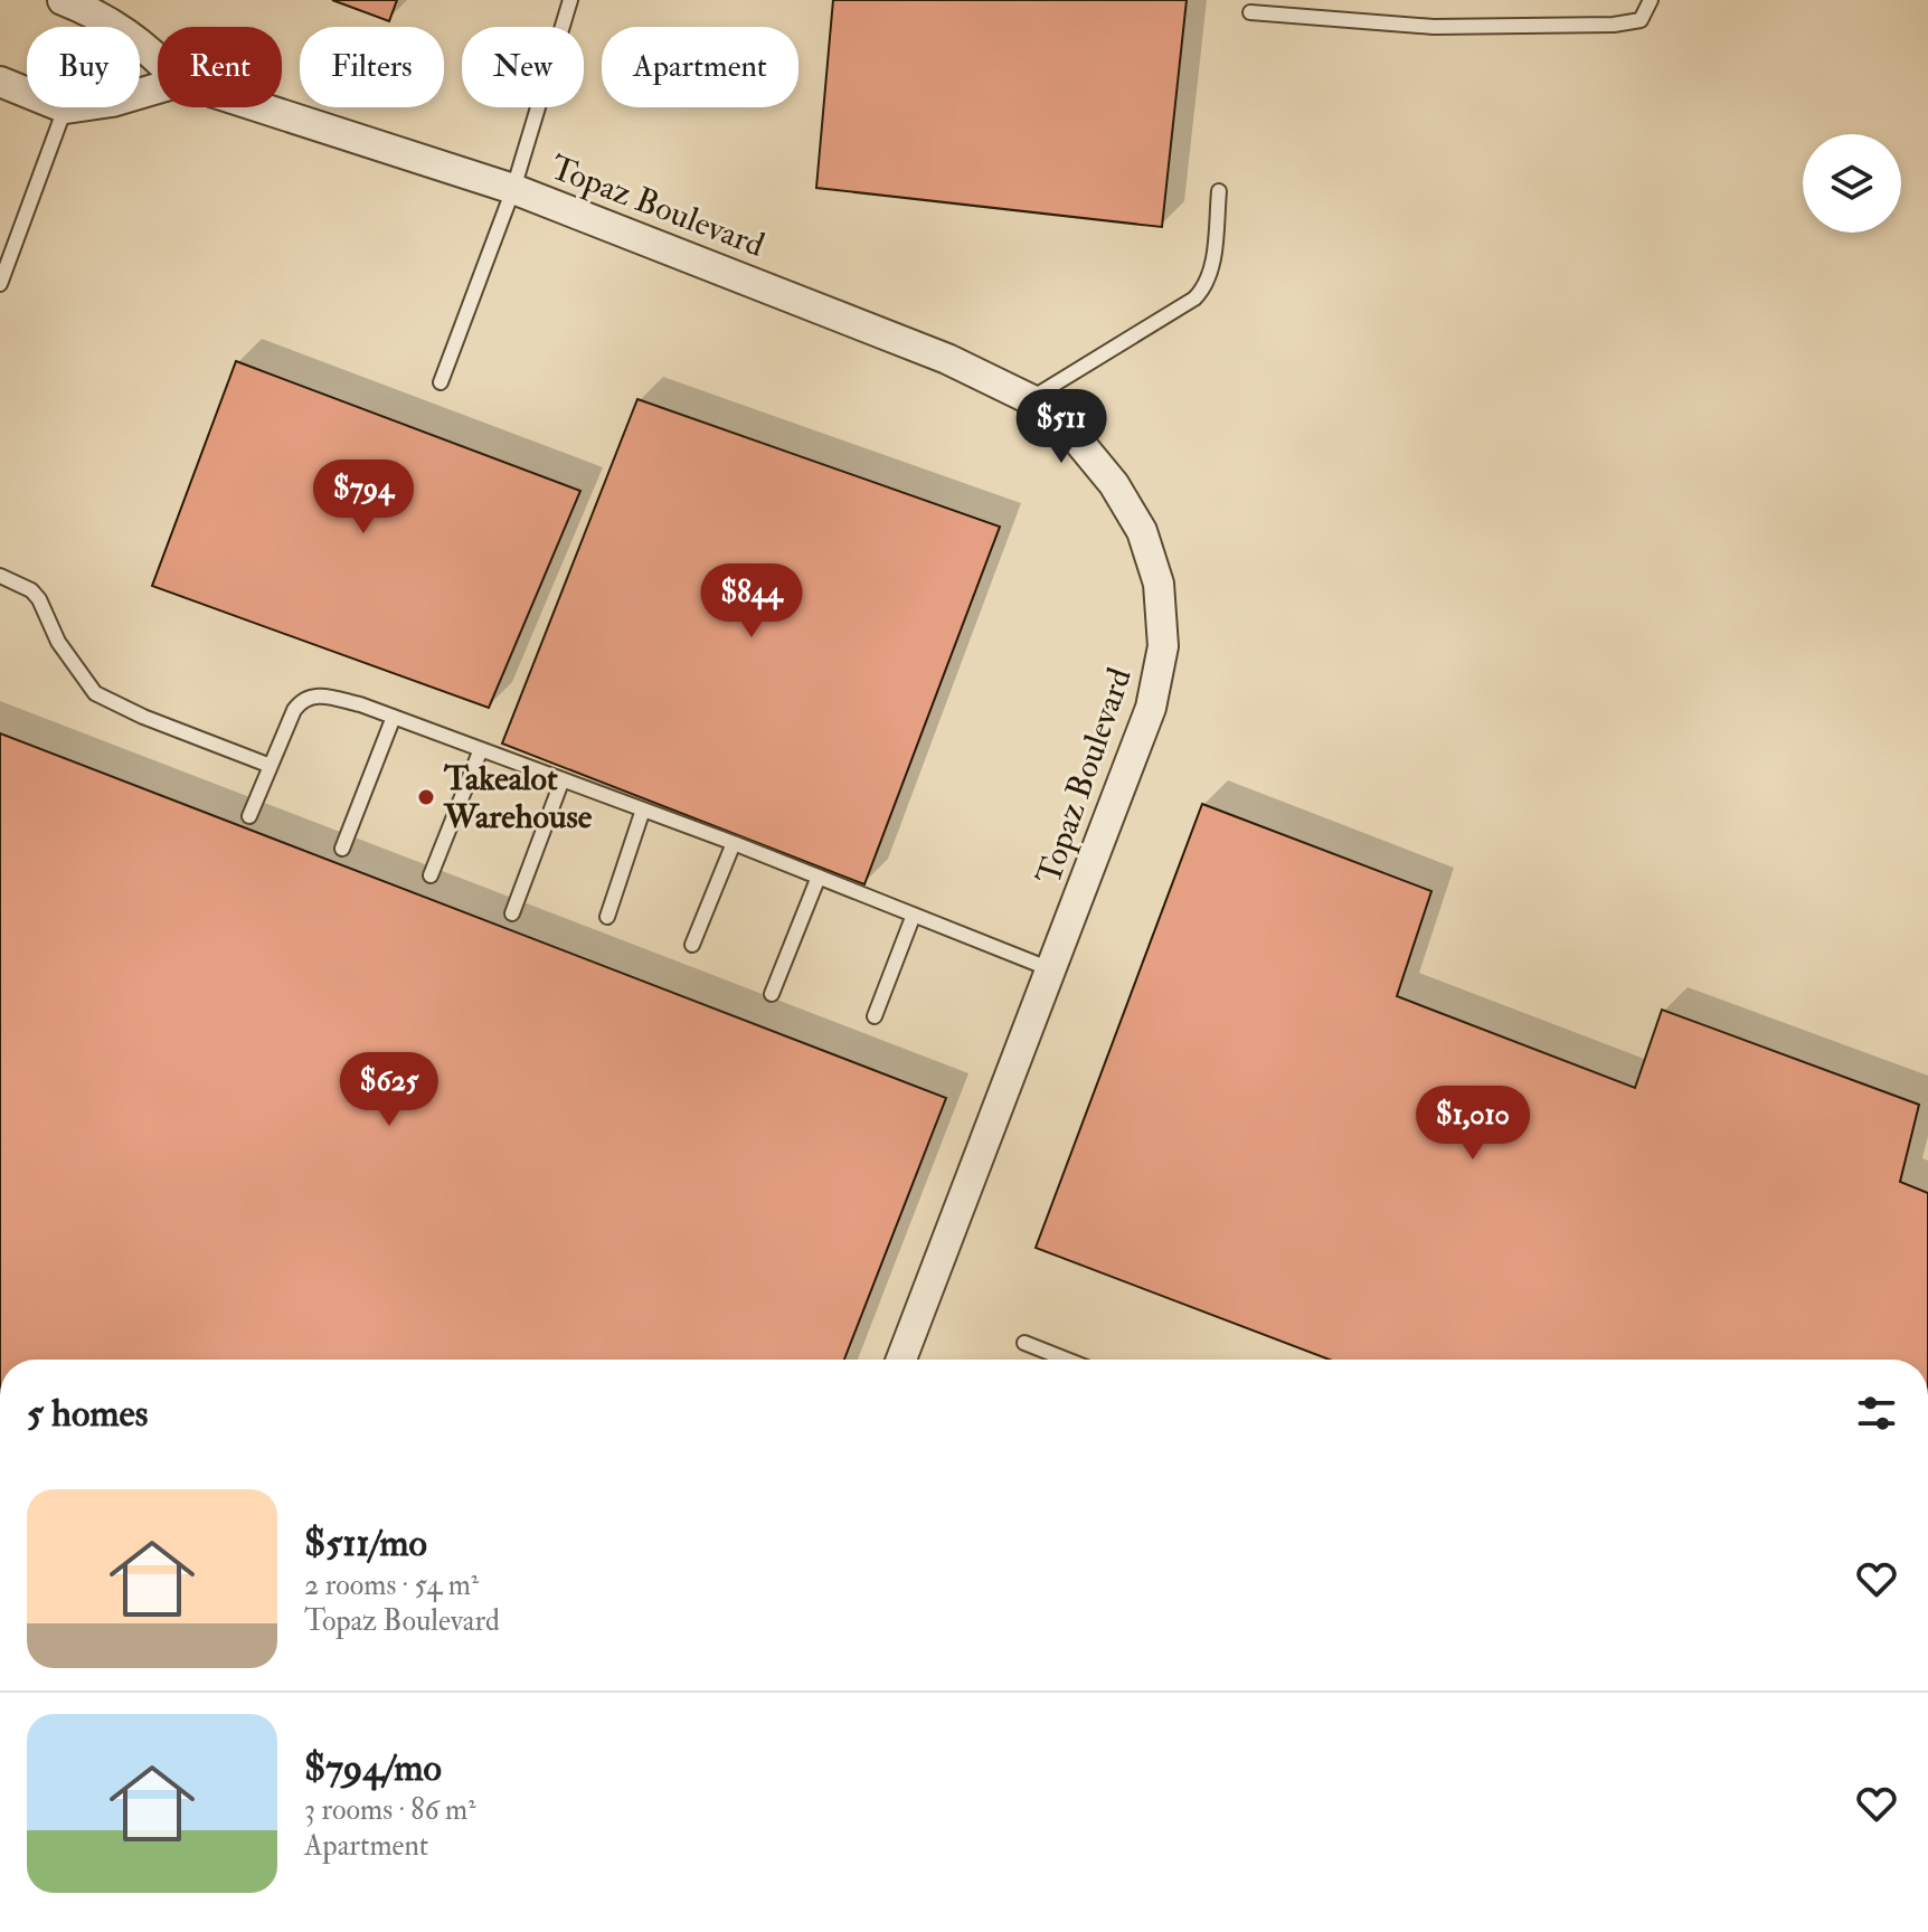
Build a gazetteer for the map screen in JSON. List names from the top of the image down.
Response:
{
  "streets": {
    "street": ["Topaz Boulevard"]
  },
  "places": ["Takealot Warehouse"],
  "page": {
    "chip": [
      "Buy",
      "Rent",
      "Filters",
      "New",
      "Apartment"
    ],
    "price": [
      "$511",
      "$794",
      "$844",
      "$625",
      "$1,010"
    ],
    "heading": "5 homes",
    "list": [
      {
        "name": "$511/mo",
        "note": "2 rooms · 54 m² · Topaz Boulevard"
      },
      {
        "name": "$794/mo",
        "note": "3 rooms · 86 m² · Apartment"
      }
    ]
  }
}
